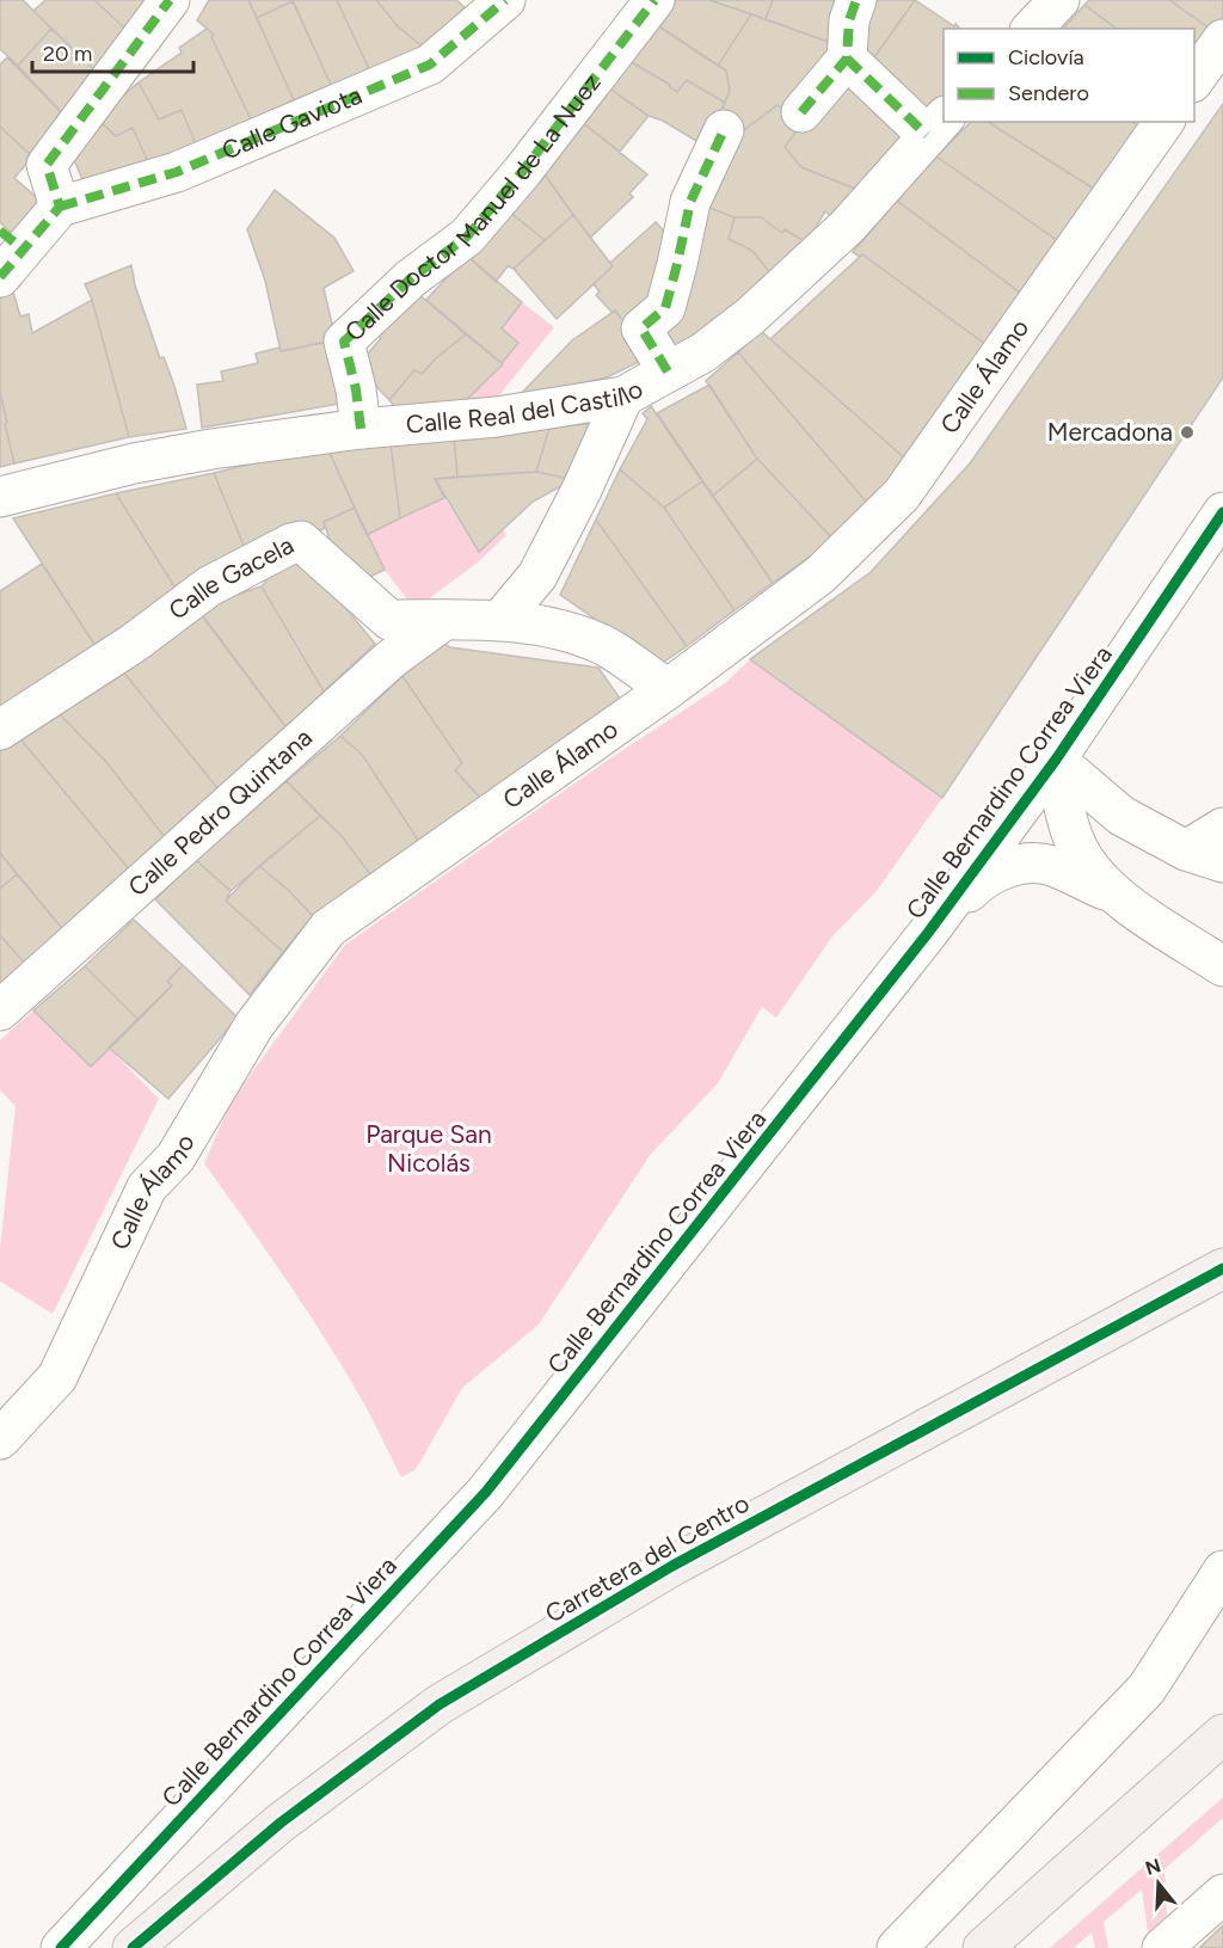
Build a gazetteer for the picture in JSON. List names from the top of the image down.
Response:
{
  "streets": {
    "main road": ["Carretera del Centro"],
    "street": [
      "Calle Gaviota",
      "Calle Doctor Manuel de La Nuez",
      "Calle Álamo",
      "Calle Real del Castillo",
      "Calle Gacela",
      "Calle Bernardino Correa Viera",
      "Calle Pedro Quintana"
    ]
  },
  "crossings": [
    ["Calle Doctor Manuel de La Nuez", "Calle Real del Castillo"],
    ["Calle Álamo", "Calle Gacela"],
    ["Calle Gacela", "Calle Pedro Quintana"]
  ],
  "parks": ["Parque San Nicolás"],
  "places": ["Mercadona"],
  "legend": ["Ciclovía", "Sendero"],
  "scale_bar": "20 m",
  "north": "top"
}
